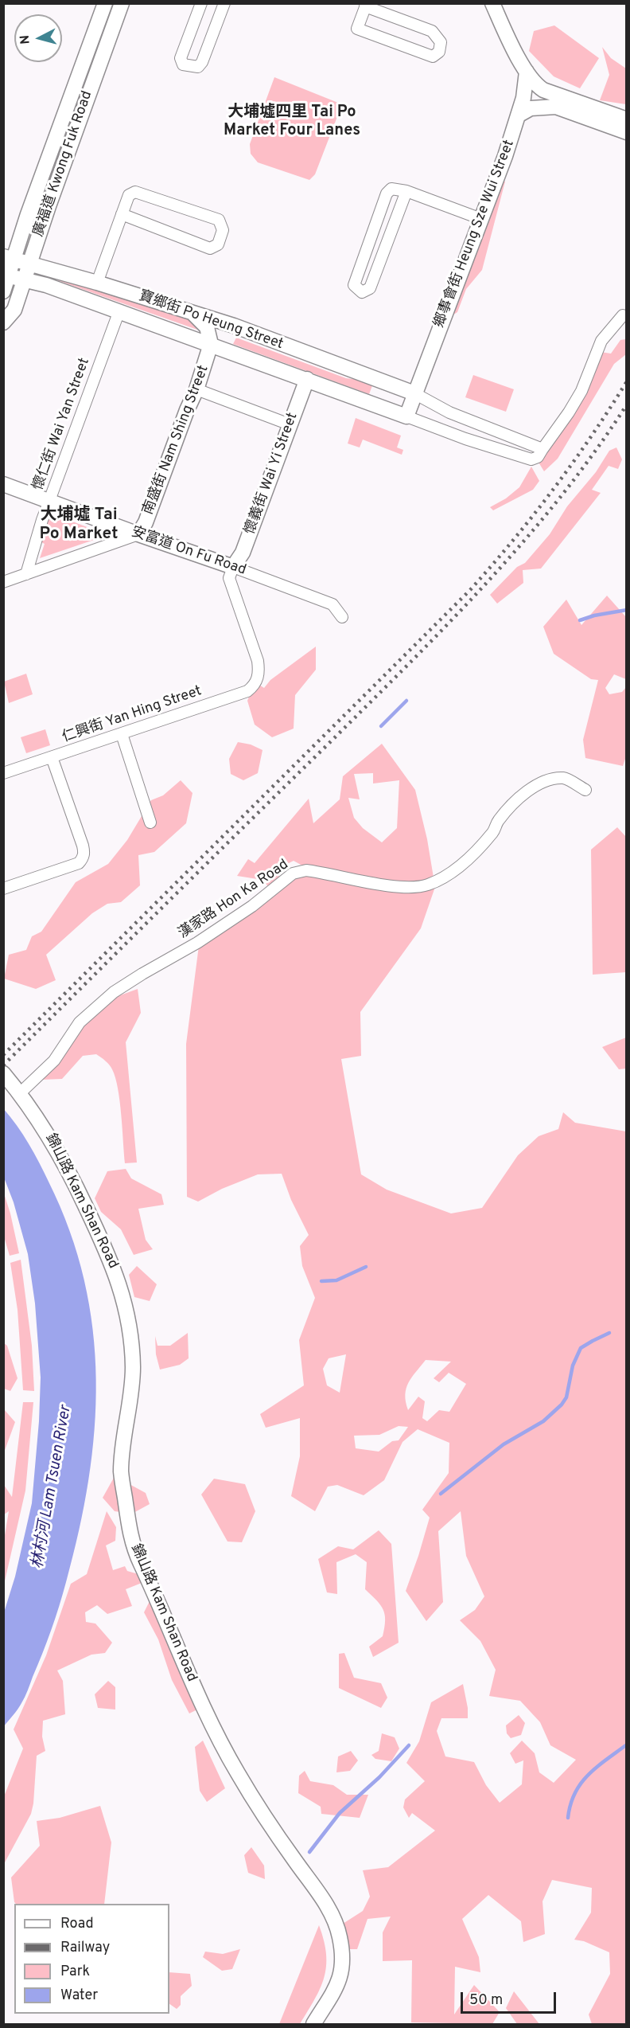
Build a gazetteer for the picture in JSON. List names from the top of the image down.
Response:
{
  "streets": {
    "street": [
      "廣福道 Kwong Fuk Road",
      "鄉事會街 Heung Sze Wui Street",
      "寶鄉街 Po Heung Street",
      "懷仁街 Wai Yan Street",
      "南盛街 Nam Shing Street",
      "懷義街 Wai Yi Street",
      "安富道 On Fu Road",
      "仁興街 Yan Hing Street",
      "漢家路 Hon Ka Road",
      "錦山路 Kam Shan Road"
    ]
  },
  "crossings": [
    ["廣福道 Kwong Fuk Road", "寶鄉街 Po Heung Street"],
    ["鄉事會街 Heung Sze Wui Street", "寶鄉街 Po Heung Street"],
    ["寶鄉街 Po Heung Street", "懷仁街 Wai Yan Street"],
    ["寶鄉街 Po Heung Street", "南盛街 Nam Shing Street"],
    ["寶鄉街 Po Heung Street", "懷義街 Wai Yi Street"],
    ["懷仁街 Wai Yan Street", "安富道 On Fu Road"],
    ["南盛街 Nam Shing Street", "安富道 On Fu Road"],
    ["懷義街 Wai Yi Street", "安富道 On Fu Road"],
    ["懷義街 Wai Yi Street", "仁興街 Yan Hing Street"],
    ["安富道 On Fu Road", "仁興街 Yan Hing Street"],
    ["漢家路 Hon Ka Road", "錦山路 Kam Shan Road"]
  ],
  "districts": ["大埔墟四里 Tai Po Market Four Lanes", "大埔墟 Tai Po Market"],
  "water": ["林村河 Lam Tsuen River"],
  "legend": [
    "Road",
    "Railway",
    "Park",
    "Water"
  ],
  "scale_bar": "50 m",
  "north": "left"
}
